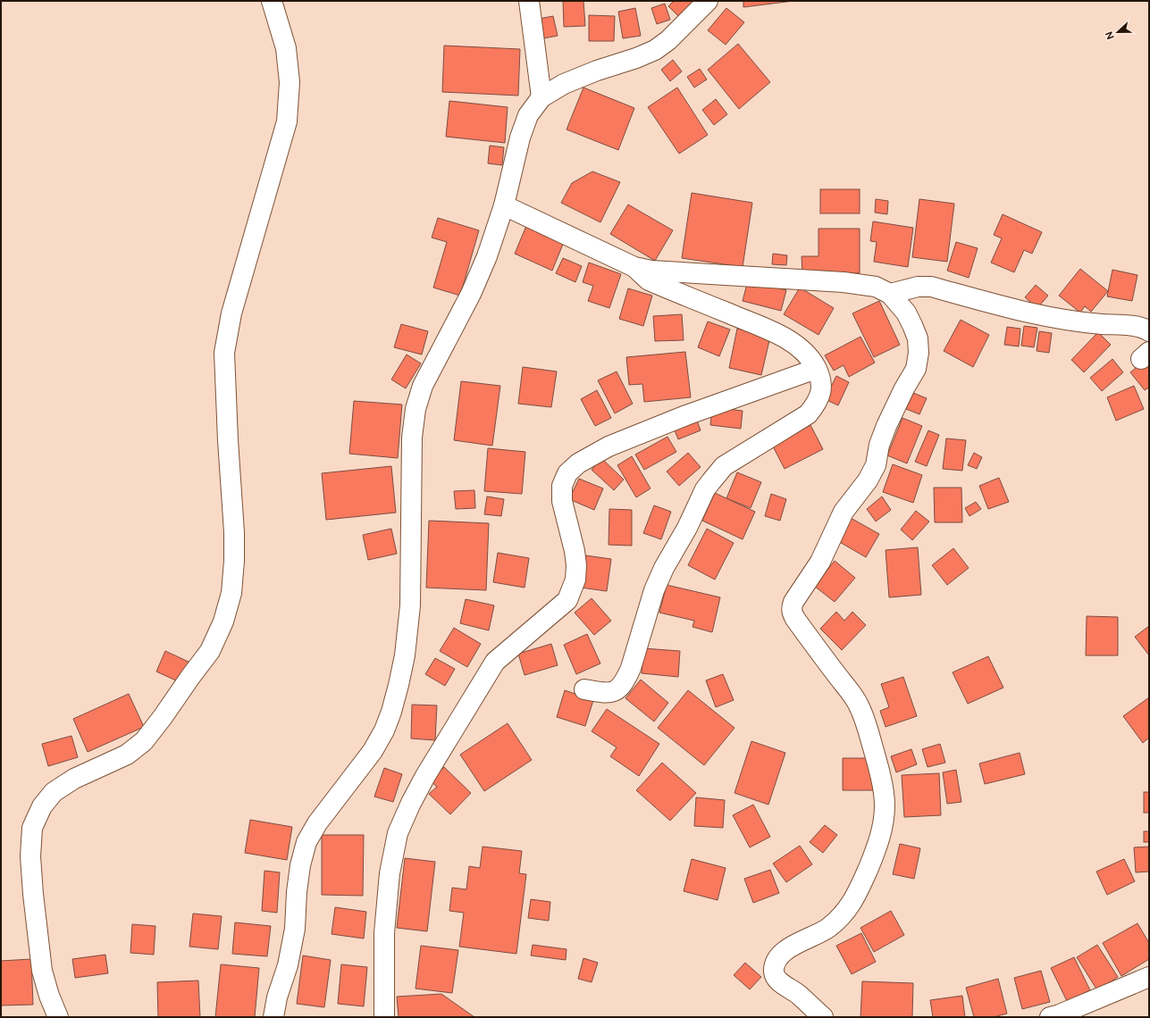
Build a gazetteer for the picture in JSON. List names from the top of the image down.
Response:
{
  "north": "left"
}
